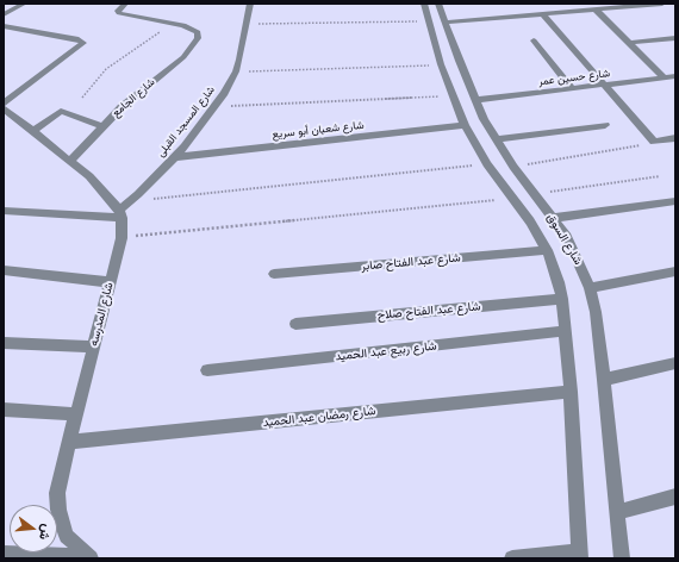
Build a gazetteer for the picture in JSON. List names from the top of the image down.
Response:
{
  "streets": {
    "street": [
      "شارع حسين عمر",
      "شارع الجامع",
      "شارع المسجد القبلى",
      "شارع شعبان أبو سريع",
      "شارع السوق",
      "شارع عبد الفتاح صابر",
      "شارع عبد الفتاح صلاح",
      "شارع المدرسه",
      "شارع ربيع عبد الحميد",
      "شارع رمضان عبد الحميد"
    ]
  },
  "crossings": [
    ["شارع حسين عمر", "شارع السوق"],
    ["شارع المسجد القبلى", "شارع شعبان أبو سريع"],
    ["شارع المسجد القبلى", "شارع المدرسه"],
    ["شارع شعبان أبو سريع", "شارع السوق"],
    ["شارع السوق", "شارع عبد الفتاح صابر"],
    ["شارع السوق", "شارع عبد الفتاح صلاح"],
    ["شارع السوق", "شارع ربيع عبد الحميد"],
    ["شارع السوق", "شارع رمضان عبد الحميد"],
    ["شارع المدرسه", "شارع رمضان عبد الحميد"]
  ],
  "north": "right"
}
